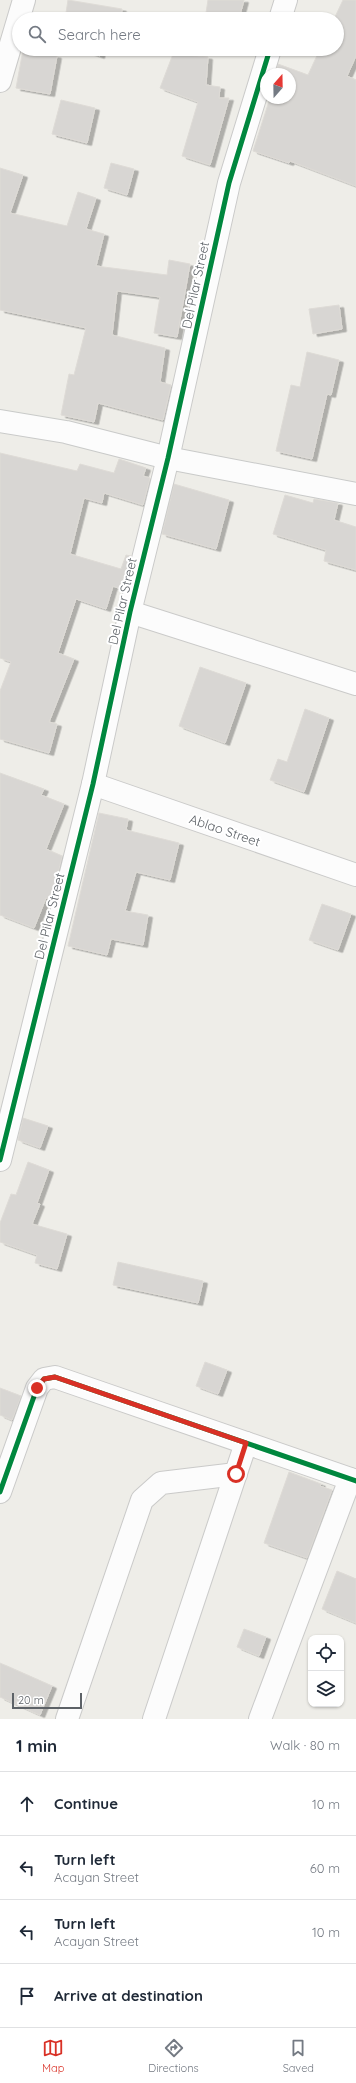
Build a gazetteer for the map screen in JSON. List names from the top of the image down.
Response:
{
  "streets": {
    "street": ["Del Pilar Street", "Ablao Street"]
  },
  "crossings": [
    ["Del Pilar Street", "Ablao Street"]
  ],
  "scale_bar": "20 m",
  "north": "top",
  "page": {
    "search": "Search here",
    "scale": "20 m",
    "heading": ["1 min", "Walk · 80 m"],
    "list": [
      ["Continue", "10 m"],
      ["Turn left", "Acayan Street", "60 m"],
      ["Turn left", "Acayan Street", "10 m"],
      "Arrive at destination"
    ],
    "nav": ["Map", "Directions", "Saved"]
  }
}
